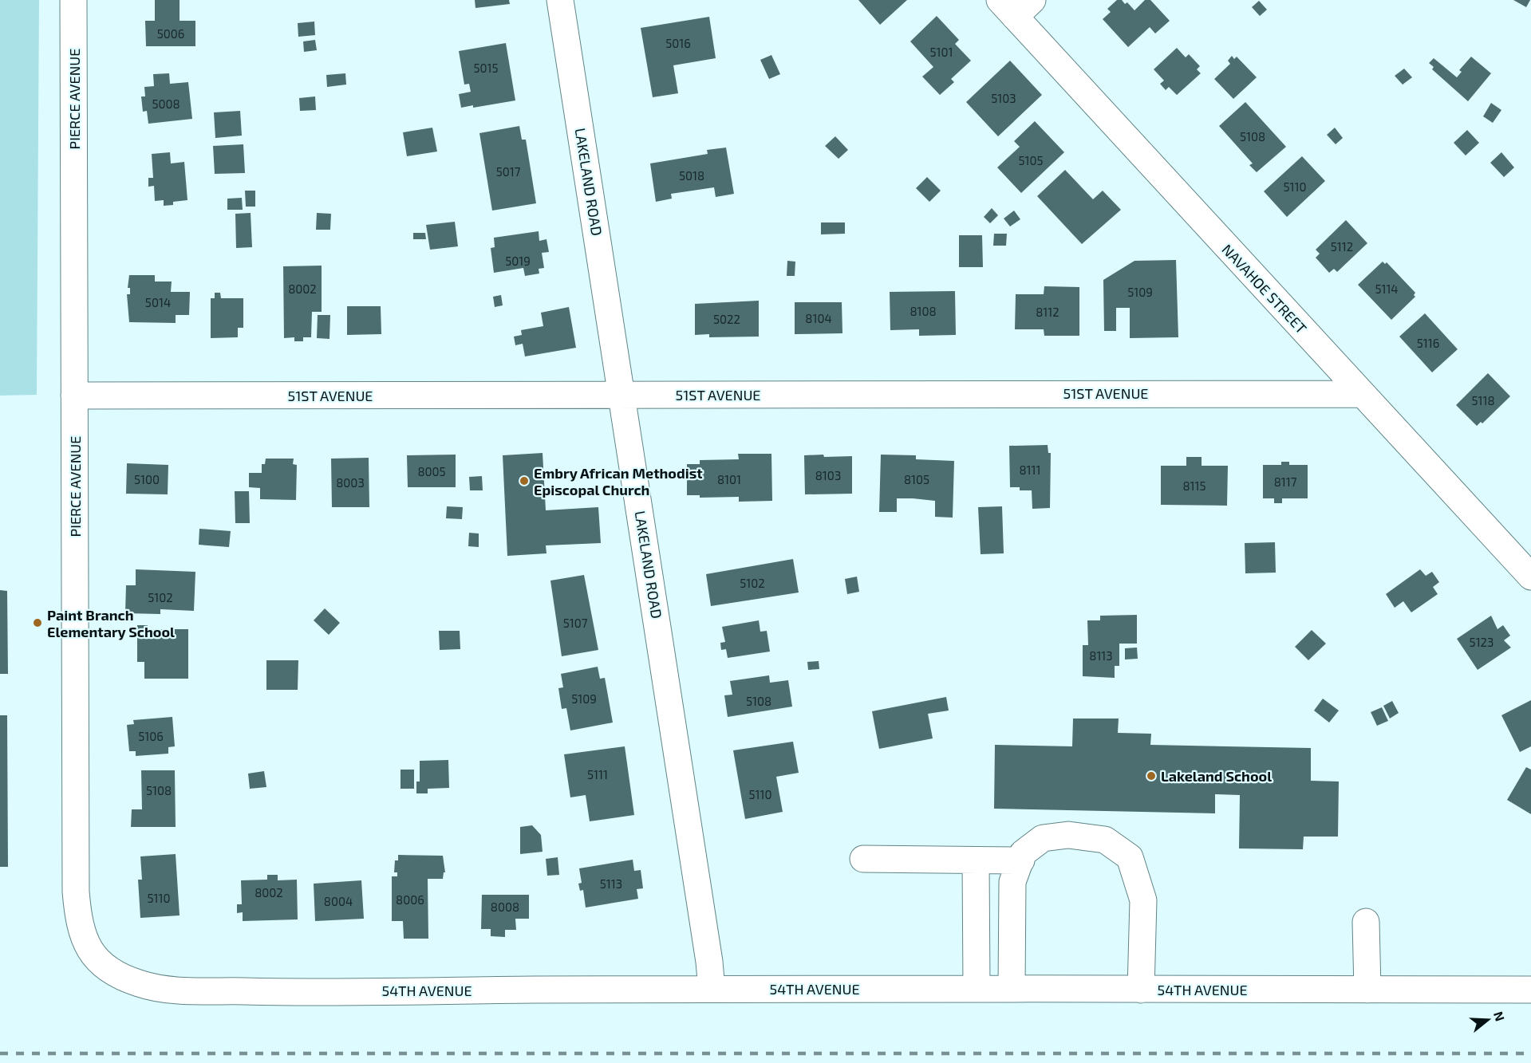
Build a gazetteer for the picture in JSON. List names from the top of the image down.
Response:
{
  "streets": {
    "street": [
      "PIERCE AVENUE",
      "LAKELAND ROAD",
      "NAVAHOE STREET",
      "51ST AVENUE",
      "54TH AVENUE"
    ]
  },
  "crossings": [
    ["PIERCE AVENUE", "51ST AVENUE"],
    ["PIERCE AVENUE", "54TH AVENUE"],
    ["LAKELAND ROAD", "51ST AVENUE"],
    ["LAKELAND ROAD", "54TH AVENUE"],
    ["NAVAHOE STREET", "51ST AVENUE"]
  ],
  "places": ["Embry African Methodist Episcopal Church", "Paint Branch Elementary School", "Lakeland School"],
  "house_numbers": [
    "5006",
    "5016",
    "5101",
    "5015",
    "5103",
    "5008",
    "5108",
    "5105",
    "5017",
    "5018",
    "5110",
    "5112",
    "5019",
    "8002",
    "5114",
    "5109",
    "5014",
    "8108",
    "8112",
    "8104",
    "5022",
    "5116",
    "5118",
    "8111",
    "8005",
    "8103",
    "5100",
    "8101",
    "8105",
    "8117",
    "8003",
    "8115",
    "5102",
    "5102",
    "5107",
    "5123",
    "8113",
    "5109",
    "5108",
    "5106",
    "5111",
    "5108",
    "5110",
    "5113",
    "8002",
    "5110",
    "8006",
    "8004",
    "8008"
  ],
  "north": "right"
}
